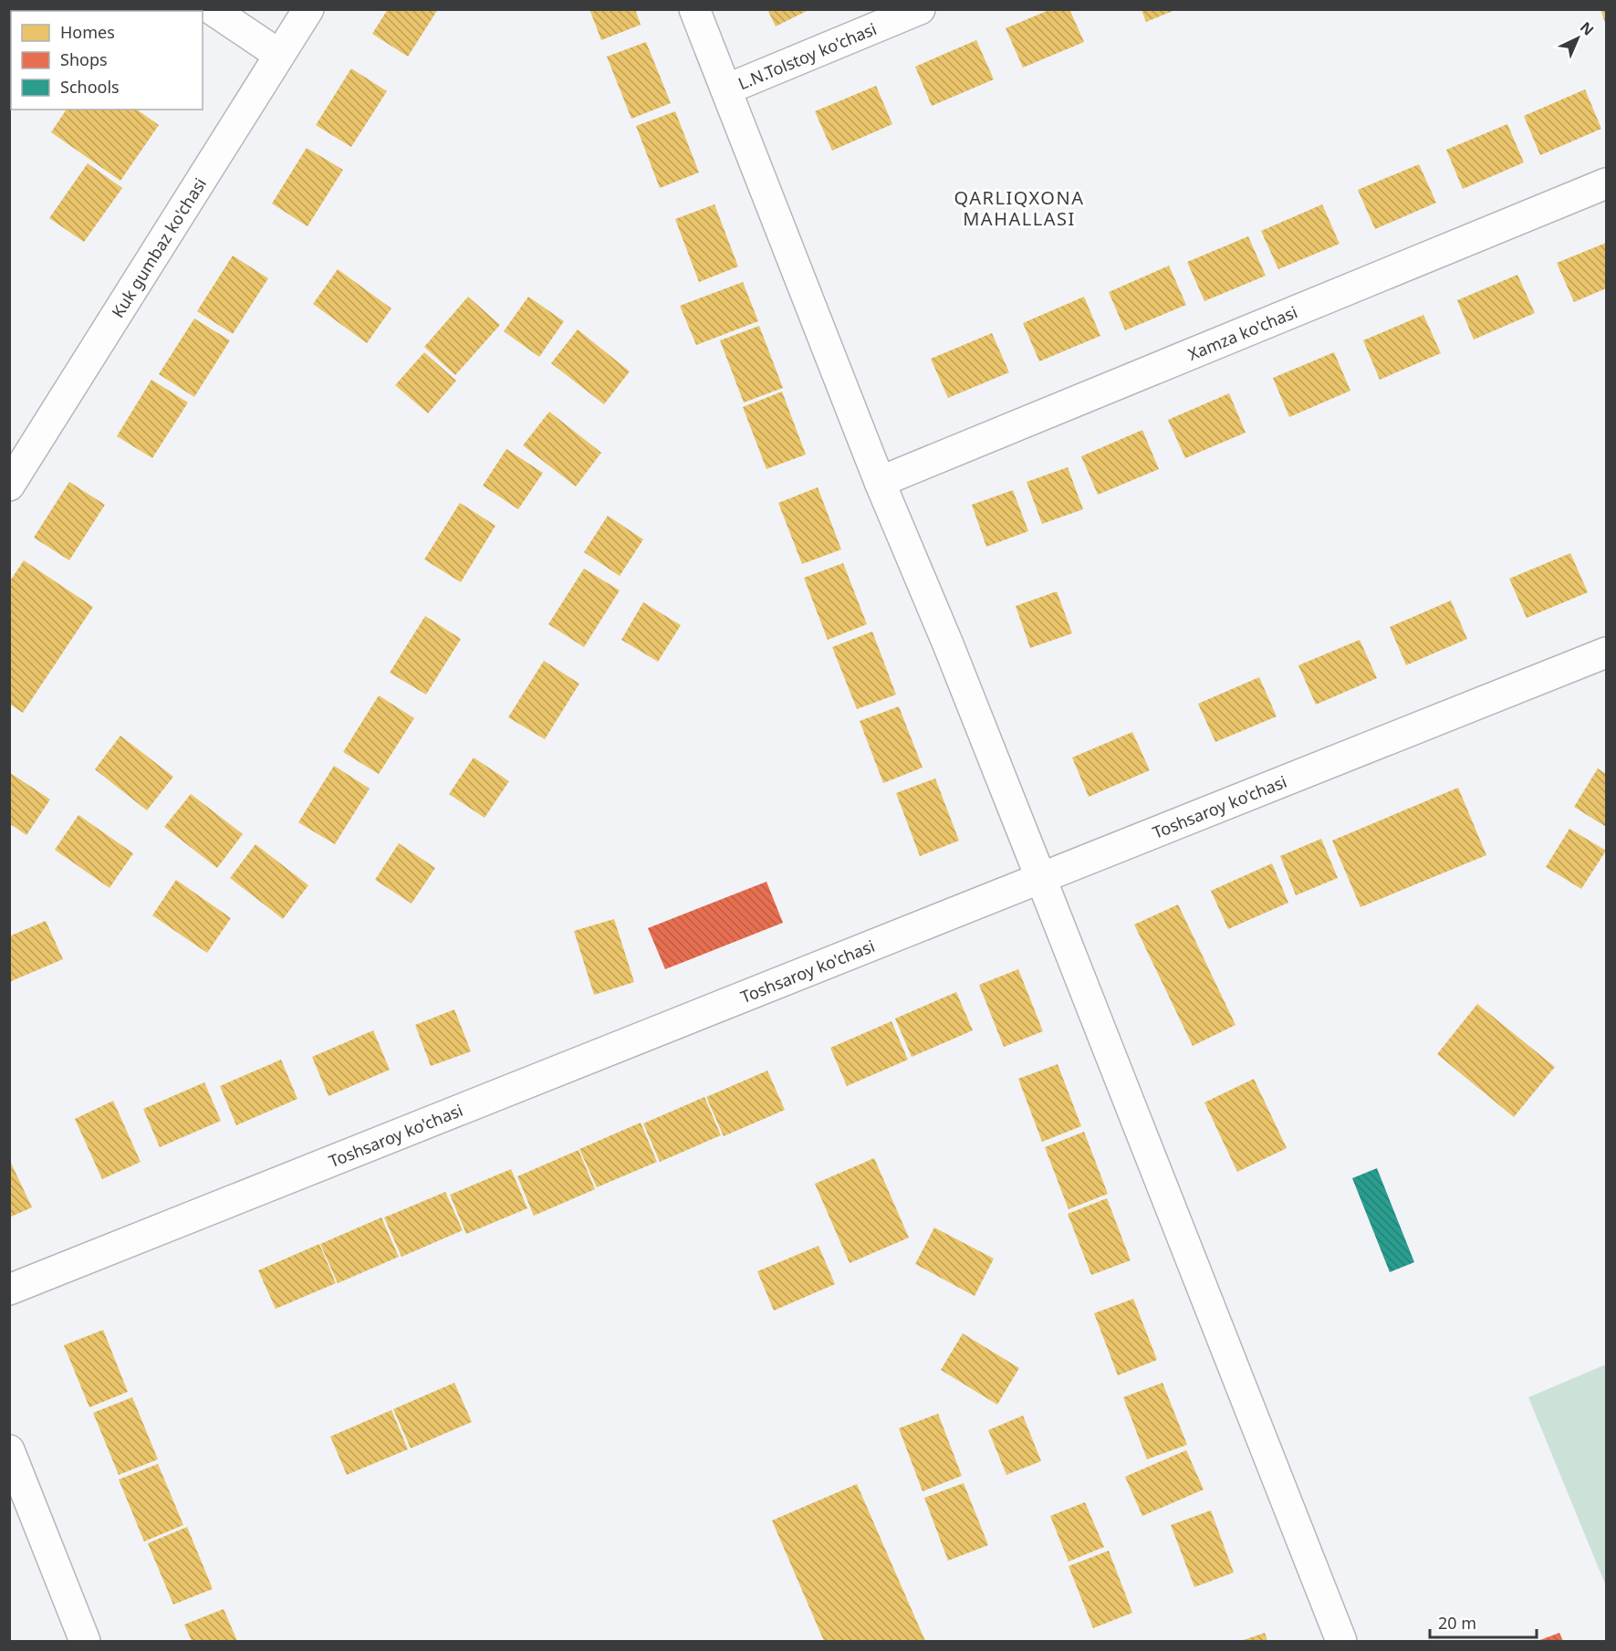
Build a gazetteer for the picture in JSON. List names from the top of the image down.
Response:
{
  "streets": {
    "street": [
      "L.N.Tolstoy ko'chasi",
      "Kuk gumbaz ko'chasi",
      "Xamza ko'chasi",
      "Toshsaroy ko'chasi"
    ]
  },
  "districts": ["QARLIQXONA MAHALLASI"],
  "legend": ["Homes", "Shops", "Schools"],
  "scale_bar": "20 m",
  "north": "top right"
}
